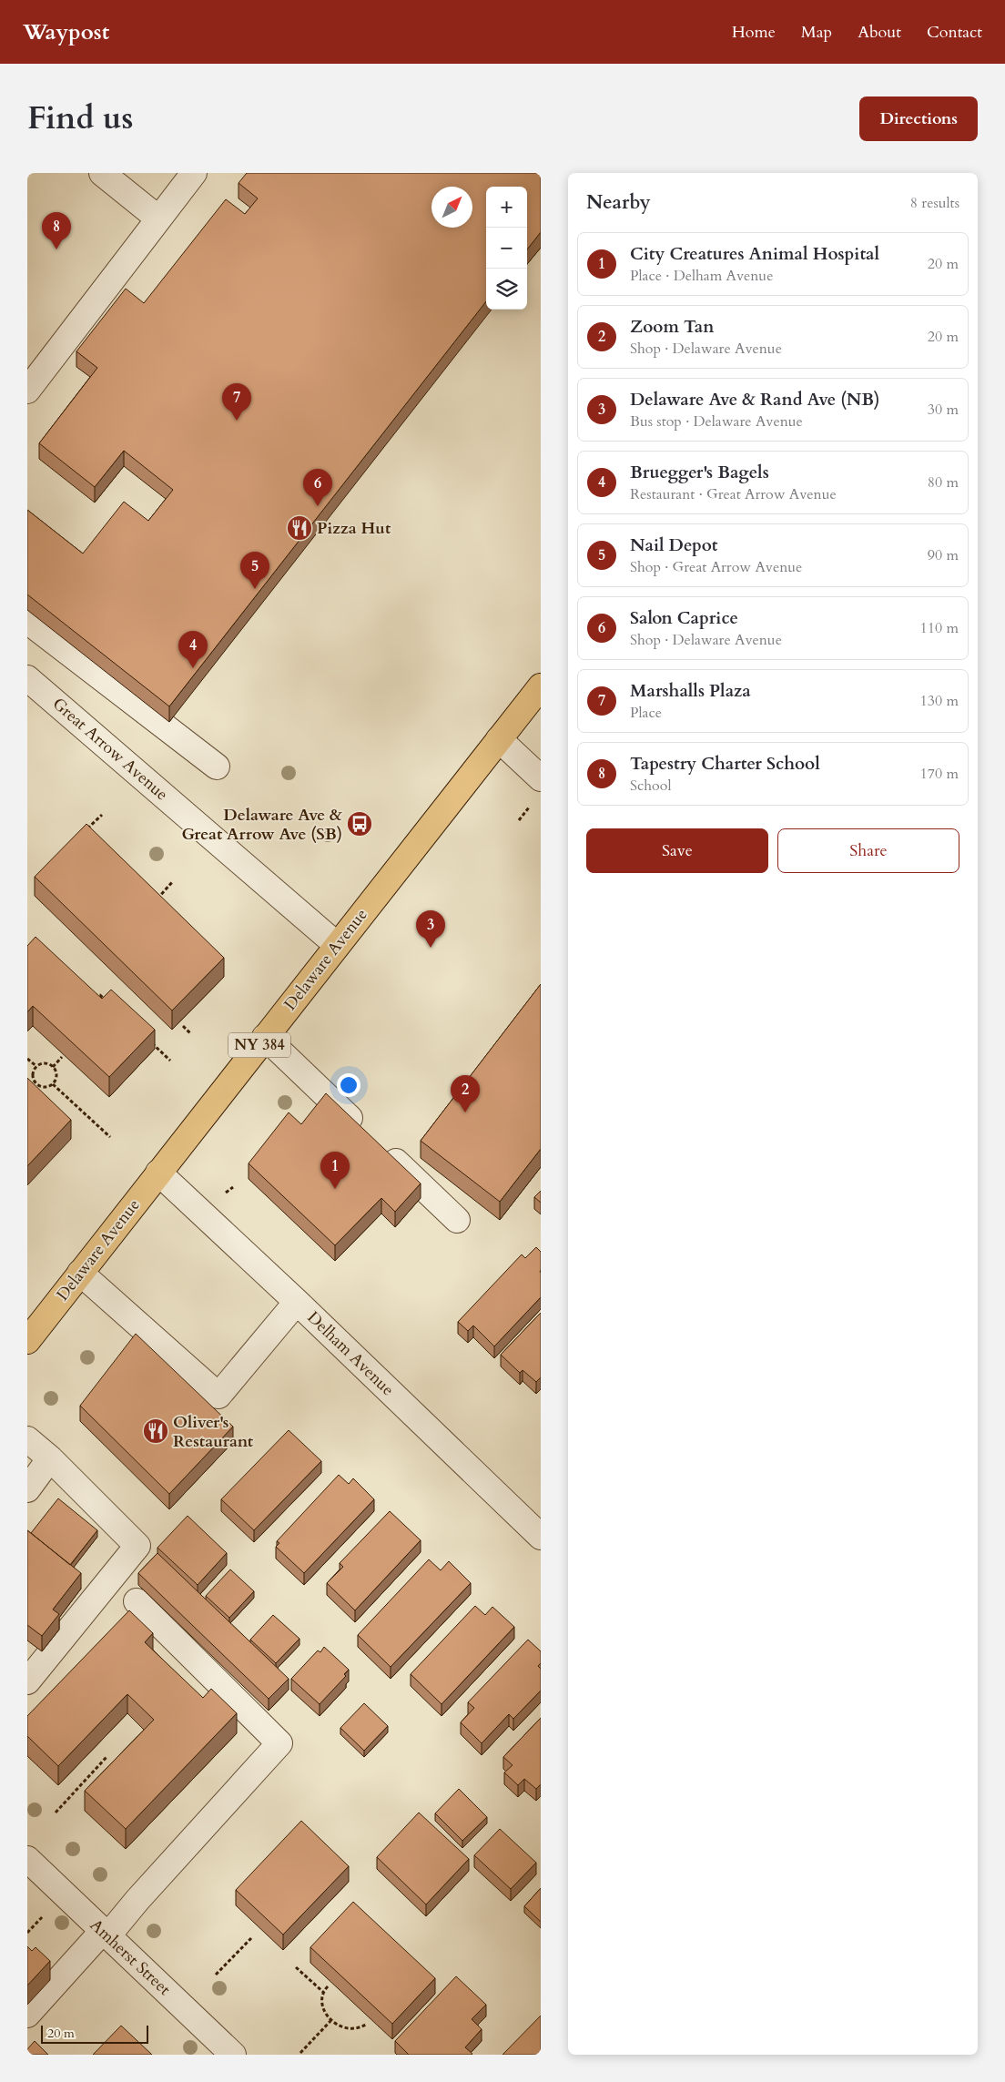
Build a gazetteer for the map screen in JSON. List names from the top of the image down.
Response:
{
  "streets": {
    "main road": ["Delaware Avenue", "NY 384"],
    "street": ["Great Arrow Avenue", "Delham Avenue", "Amherst Street"]
  },
  "crossings": [
    ["Great Arrow Avenue", "Delaware Avenue"],
    ["Delaware Avenue", "Delham Avenue"]
  ],
  "places": {
    "restaurant": ["Pizza Hut", "Oliver's Restaurant"],
    "bus stop": ["Delaware Ave & Great Arrow Ave (SB)"]
  },
  "scale_bar": "20 m",
  "north": "top right",
  "page": {
    "header": "Waypost",
    "nav": [
      "Home",
      "Map",
      "About",
      "Contact"
    ],
    "title": "Find us",
    "buttons": [
      "Directions",
      ["Save", "Share"]
    ],
    "heading": ["Nearby", "8 results"],
    "map_buttons": ["+", "−"],
    "pins": [
      "8",
      "7",
      "6",
      "5",
      "4",
      "3",
      "2",
      "1"
    ],
    "list": [
      {
        "mark": "1",
        "name": "City Creatures Animal Hospital",
        "note": "Place · Delham Avenue",
        "value": "20 m"
      },
      {
        "mark": "2",
        "name": "Zoom Tan",
        "note": "Shop · Delaware Avenue",
        "value": "20 m"
      },
      {
        "mark": "3",
        "name": "Delaware Ave & Rand Ave (NB)",
        "note": "Bus stop · Delaware Avenue",
        "value": "30 m"
      },
      {
        "mark": "4",
        "name": "Bruegger's Bagels",
        "note": "Restaurant · Great Arrow Avenue",
        "value": "80 m"
      },
      {
        "mark": "5",
        "name": "Nail Depot",
        "note": "Shop · Great Arrow Avenue",
        "value": "90 m"
      },
      {
        "mark": "6",
        "name": "Salon Caprice",
        "note": "Shop · Delaware Avenue",
        "value": "110 m"
      },
      {
        "mark": "7",
        "name": "Marshalls Plaza",
        "note": "Place",
        "value": "130 m"
      },
      {
        "mark": "8",
        "name": "Tapestry Charter School",
        "note": "School",
        "value": "170 m"
      }
    ],
    "scale": "20 m"
  }
}
